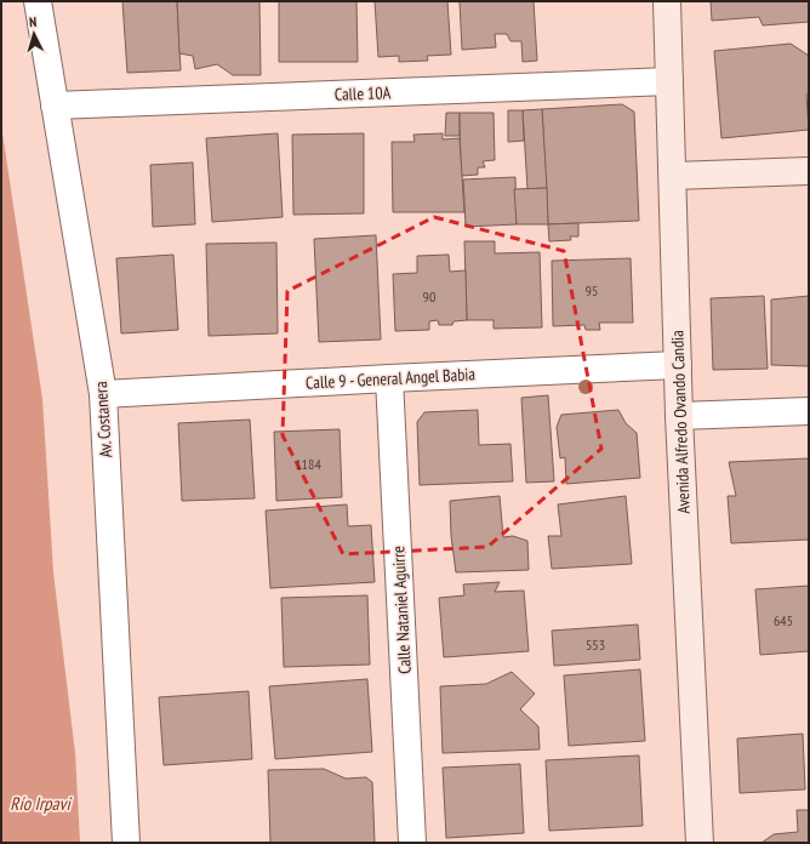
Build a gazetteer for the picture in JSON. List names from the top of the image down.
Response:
{
  "streets": {
    "main road": ["Avenida Alfredo Ovando Candia"],
    "street": [
      "Calle 10A",
      "Calle 9 - General Angel Babia",
      "Av. Costanera",
      "Calle Nataniel Aguirre"
    ]
  },
  "crossings": [
    ["Calle 10A", "Av. Costanera"],
    ["Calle 10A", "Avenida Alfredo Ovando Candia"],
    ["Calle 9 - General Angel Babia", "Av. Costanera"],
    ["Calle 9 - General Angel Babia", "Avenida Alfredo Ovando Candia"],
    ["Calle 9 - General Angel Babia", "Calle Nataniel Aguirre"]
  ],
  "water": ["Río Irpavi"],
  "house_numbers": [
    "95",
    "90",
    "1184",
    "645",
    "553"
  ],
  "north": "top"
}
